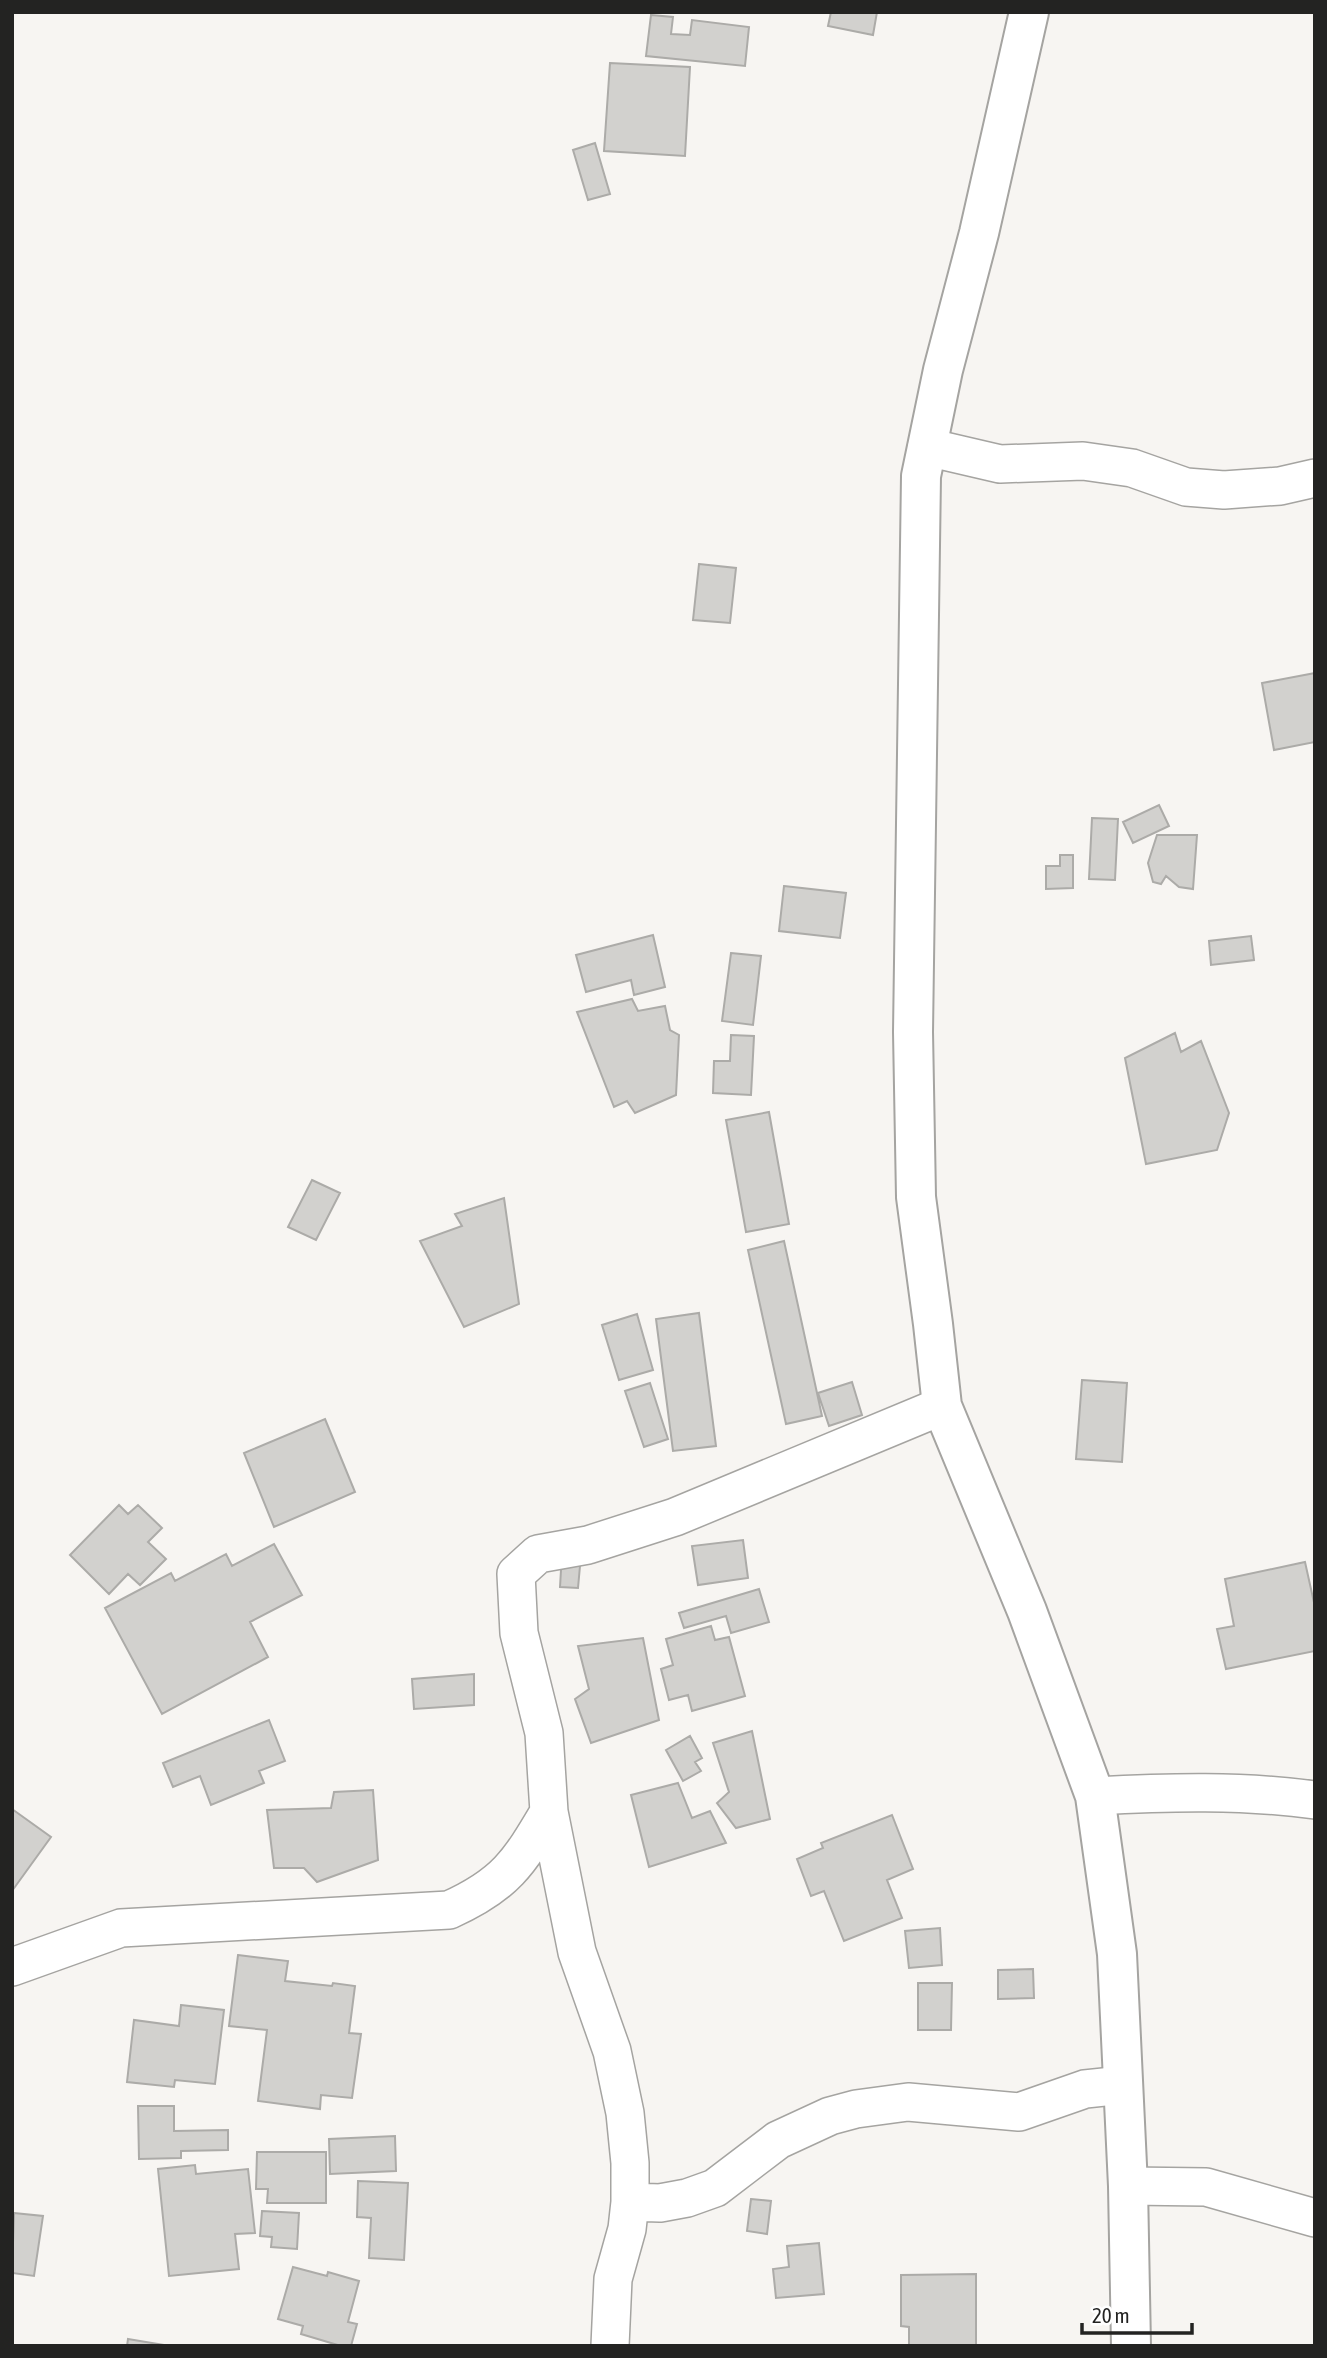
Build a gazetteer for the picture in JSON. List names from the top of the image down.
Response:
{
  "scale_bar": "20 m"
}
